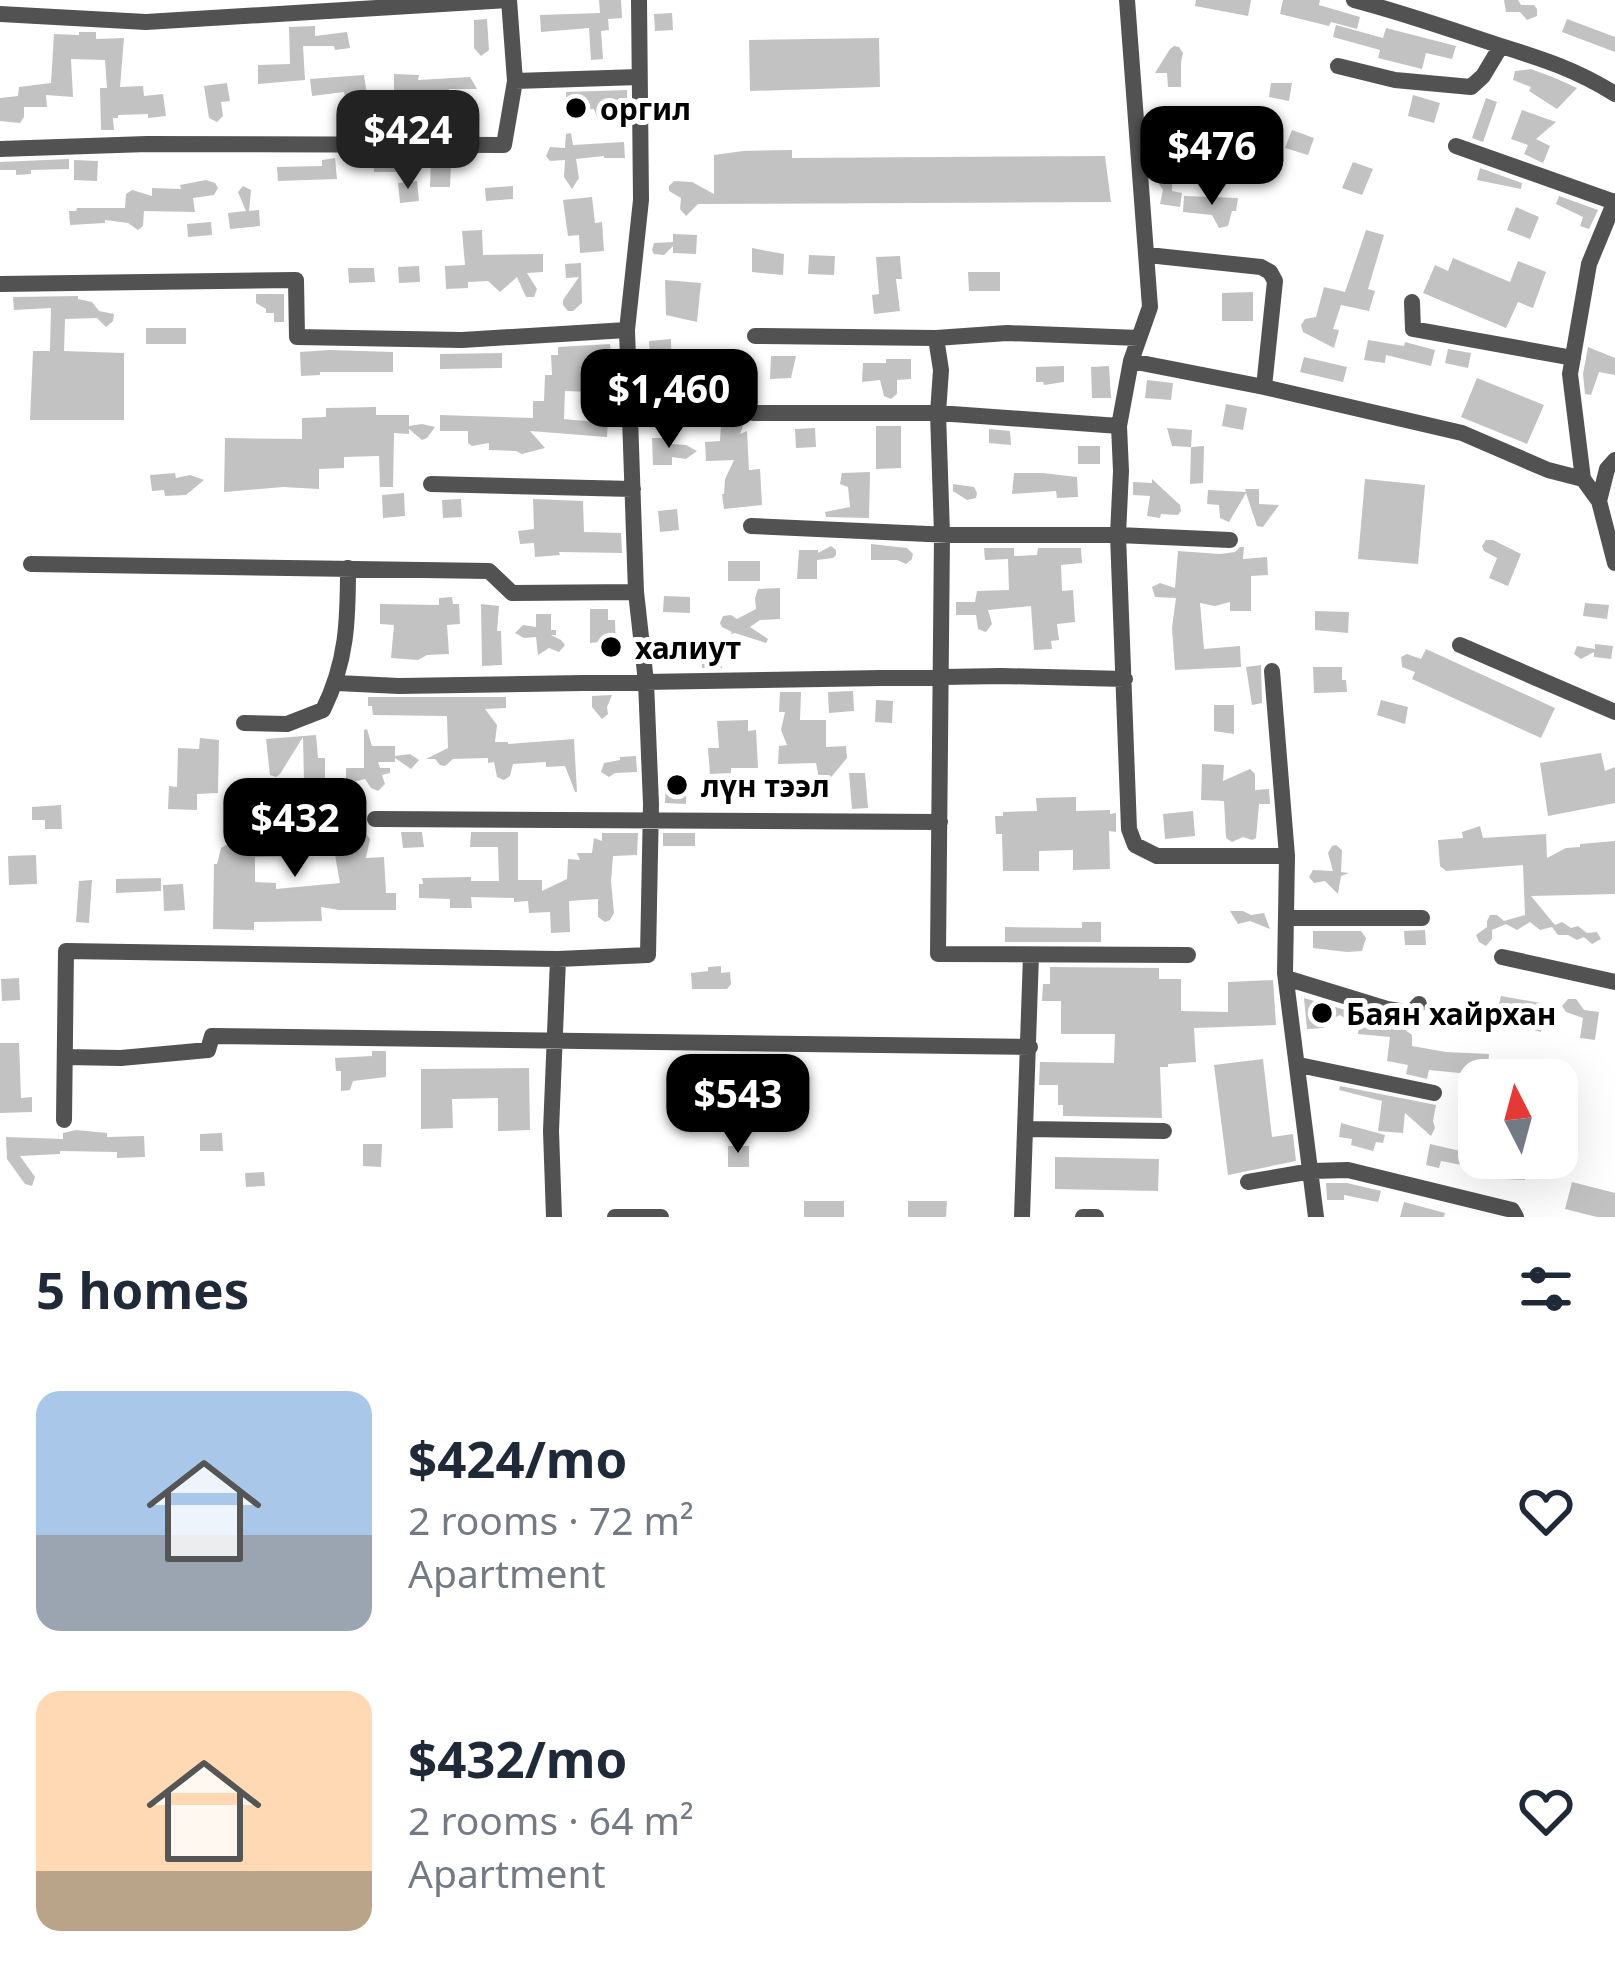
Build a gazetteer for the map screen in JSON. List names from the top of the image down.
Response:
{
  "places": [
    "оргил",
    "халиут",
    "лүн тээл",
    "Баян хайрхан"
  ],
  "north": "top",
  "page": {
    "price": [
      "$424",
      "$476",
      "$1,460",
      "$432",
      "$543"
    ],
    "heading": "5 homes",
    "list": [
      {
        "name": "$424/mo",
        "note": "2 rooms · 72 m² · Apartment"
      },
      {
        "name": "$432/mo",
        "note": "2 rooms · 64 m² · Apartment"
      }
    ]
  }
}
